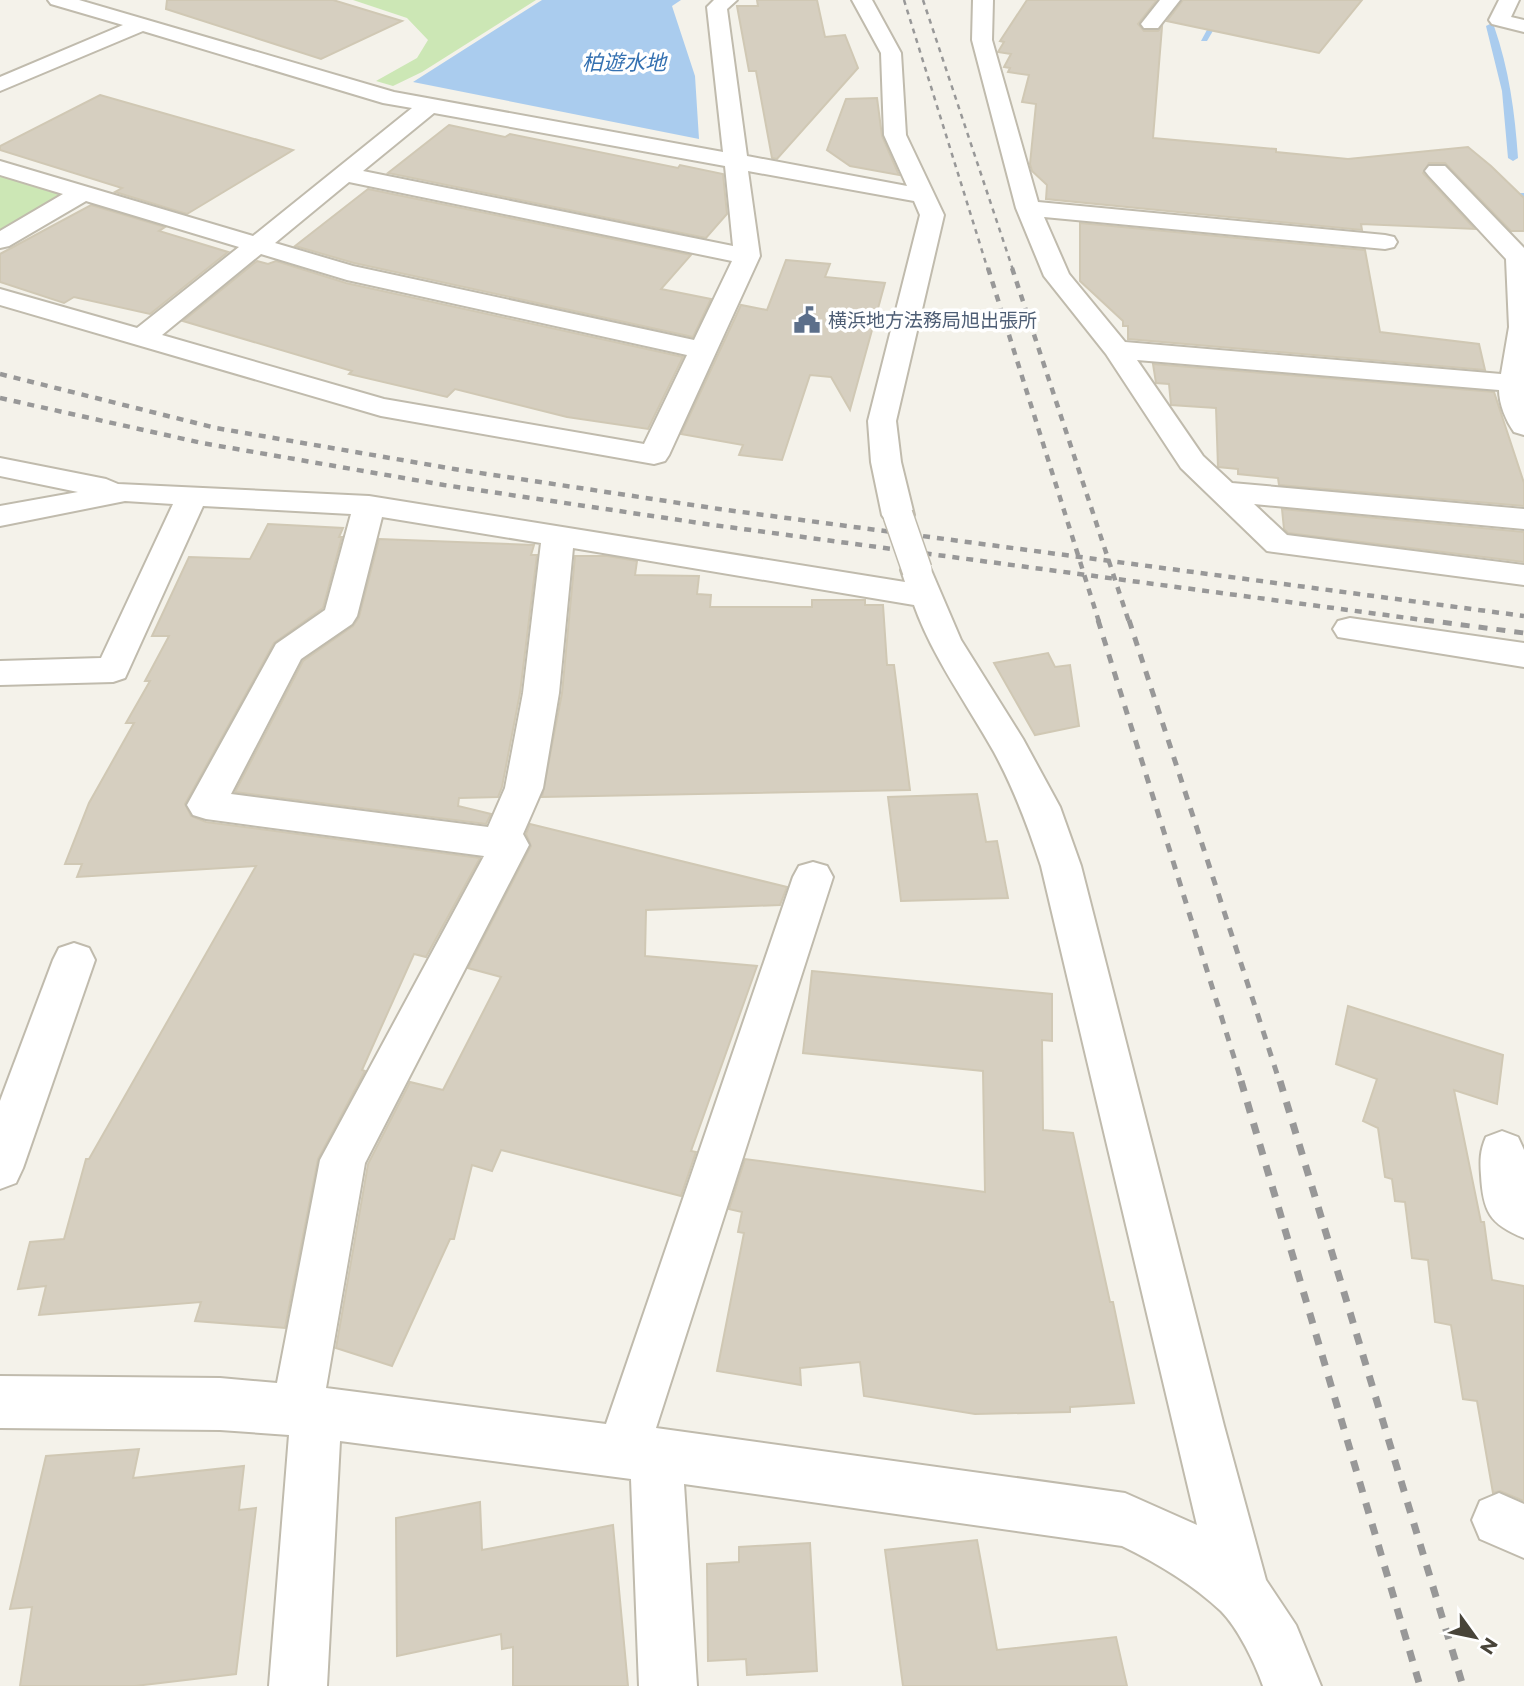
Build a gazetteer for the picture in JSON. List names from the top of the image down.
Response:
{
  "water": ["柏遊水地"],
  "places": {
    "public building": ["横浜地方法務局旭出張所"]
  },
  "north": "bottom right"
}
